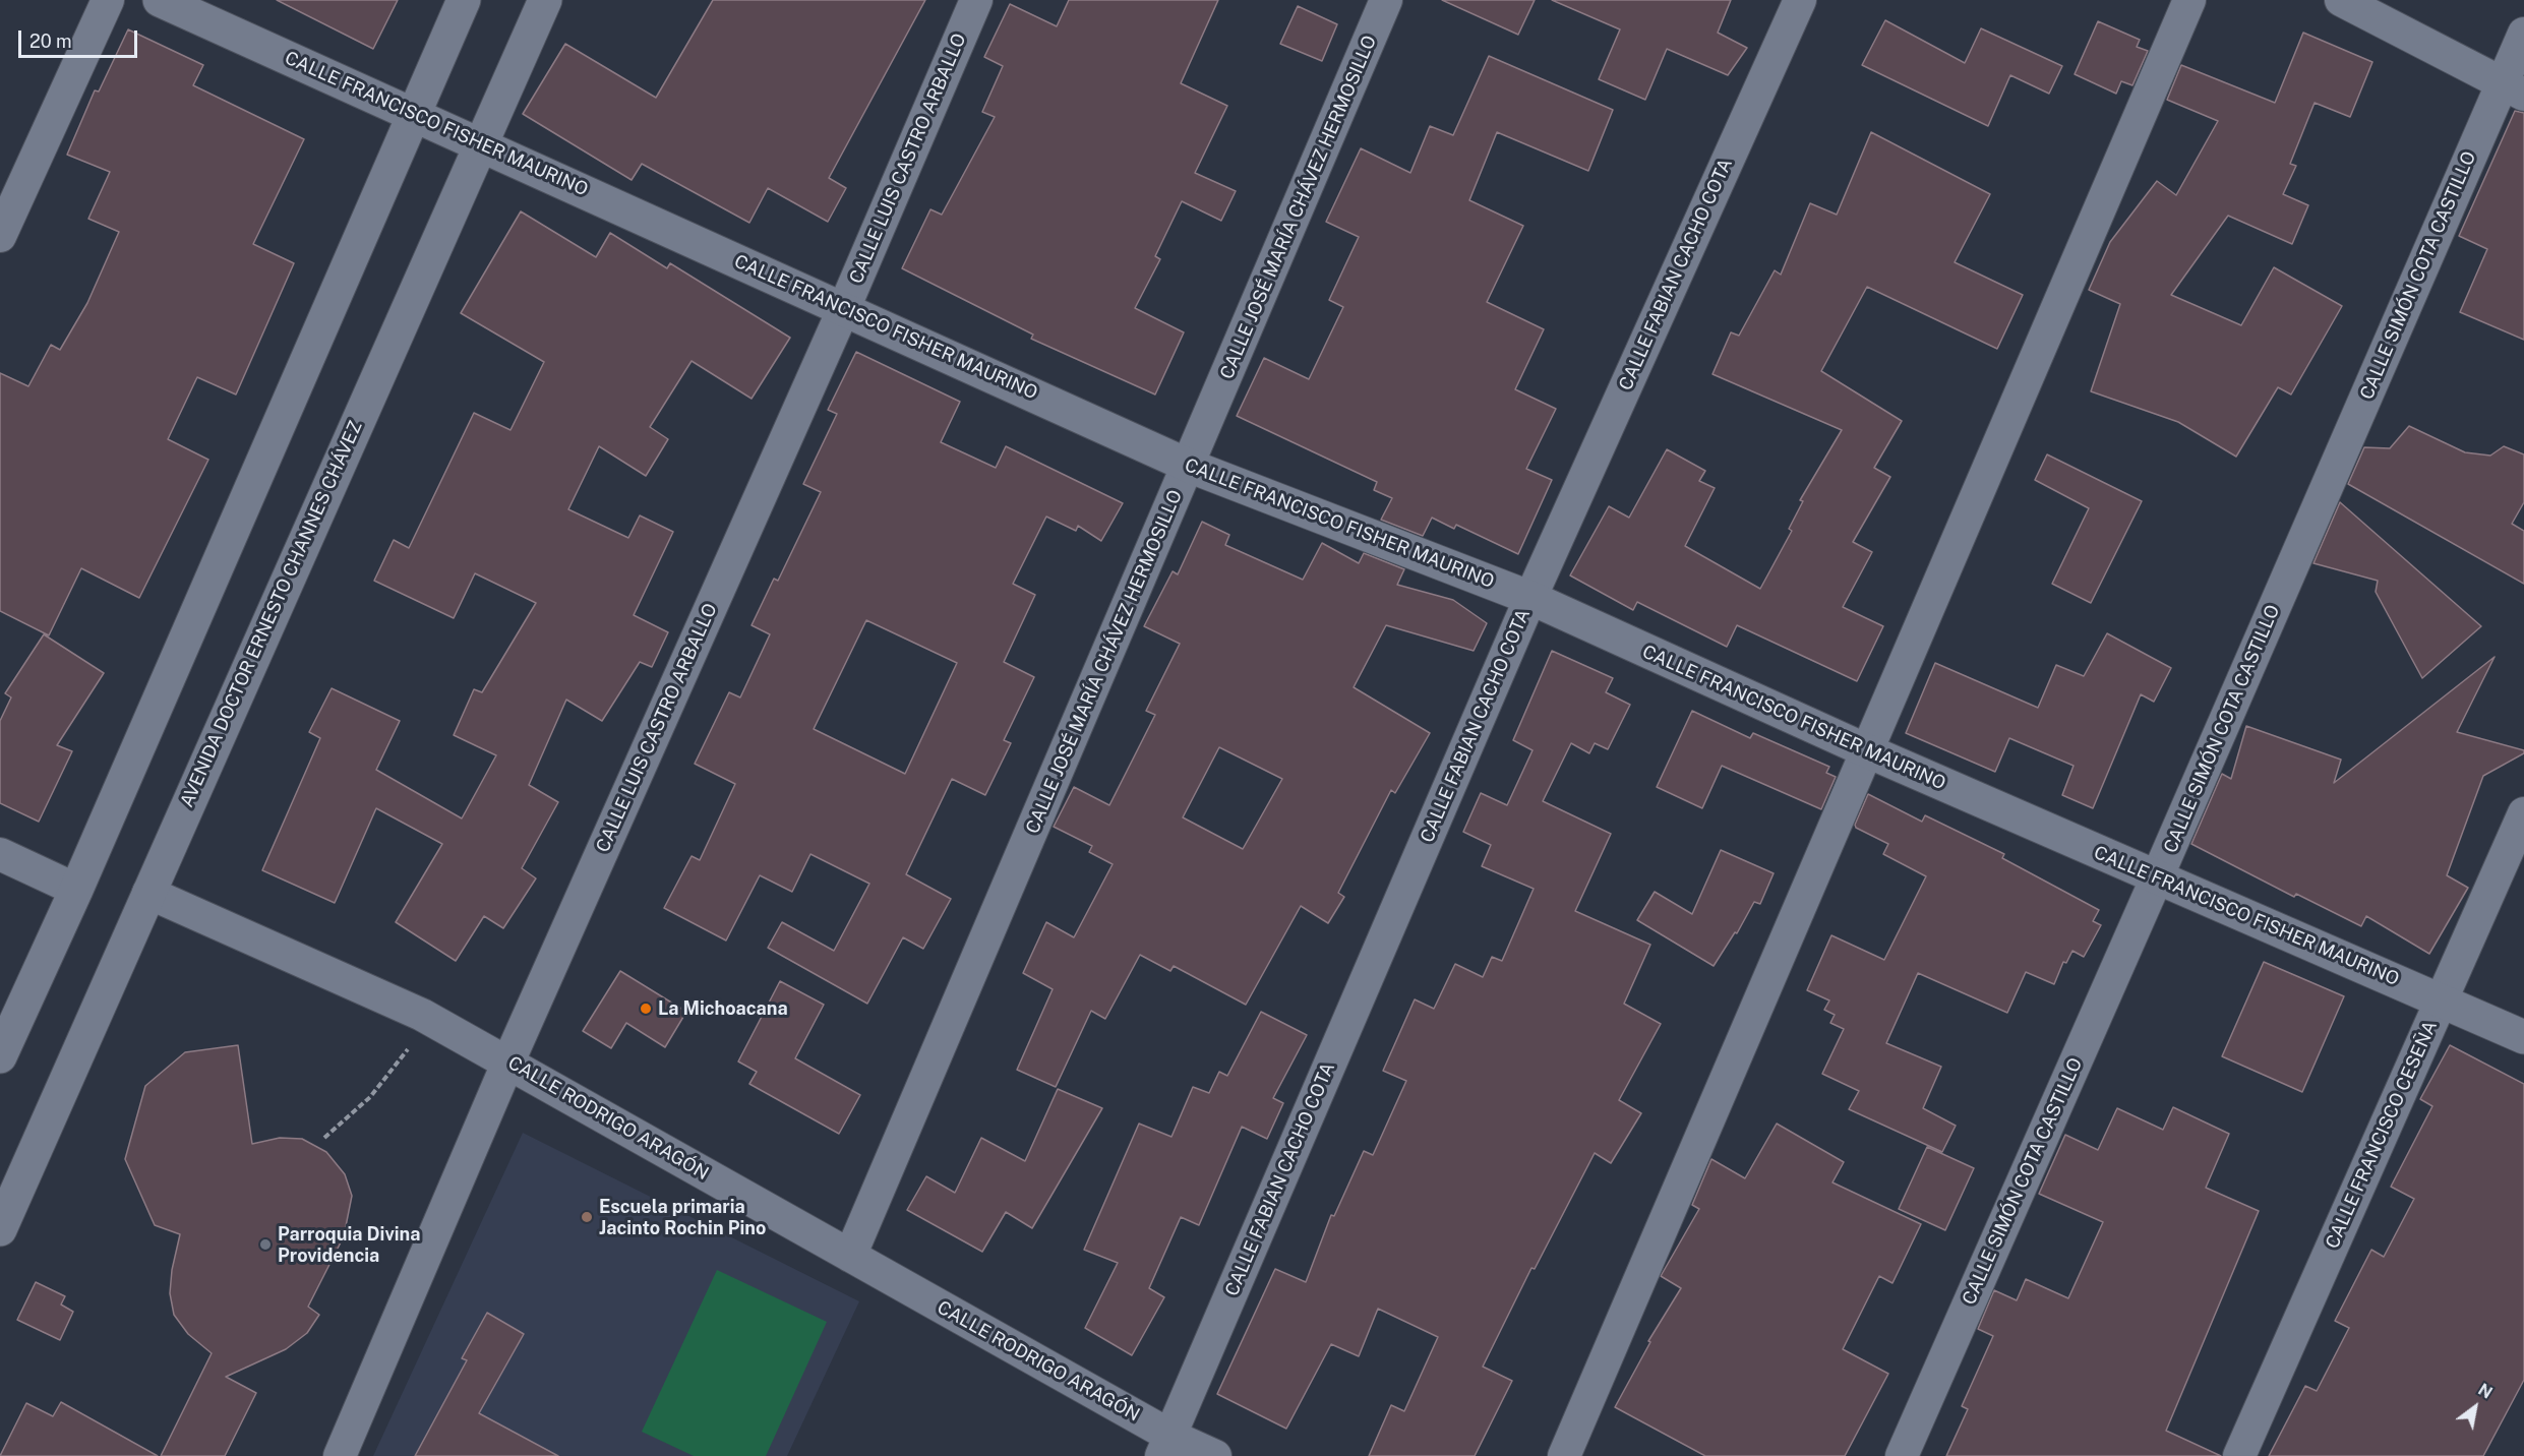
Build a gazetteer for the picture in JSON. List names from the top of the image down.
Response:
{
  "streets": {
    "street": [
      "CALLE FRANCISCO FISHER MAURINO",
      "CALLE LUIS CASTRO ARBALLO",
      "CALLE JOSÉ MARÍA CHÁVEZ HERMOSILLO",
      "CALLE FABIAN CACHO COTA",
      "CALLE SIMÓN COTA CASTILLO",
      "AVENIDA DOCTOR ERNESTO CHANNES CHÁVEZ",
      "CALLE RODRIGO ARAGÓN",
      "CALLE FRANCISCO CESEÑA"
    ]
  },
  "crossings": [
    ["CALLE FRANCISCO FISHER MAURINO", "CALLE LUIS CASTRO ARBALLO"],
    ["CALLE FRANCISCO FISHER MAURINO", "CALLE JOSÉ MARÍA CHÁVEZ HERMOSILLO"],
    ["CALLE FRANCISCO FISHER MAURINO", "CALLE FABIAN CACHO COTA"],
    ["CALLE FRANCISCO FISHER MAURINO", "CALLE SIMÓN COTA CASTILLO"],
    ["CALLE FRANCISCO FISHER MAURINO", "AVENIDA DOCTOR ERNESTO CHANNES CHÁVEZ"],
    ["CALLE FRANCISCO FISHER MAURINO", "CALLE FRANCISCO CESEÑA"],
    ["CALLE LUIS CASTRO ARBALLO", "CALLE RODRIGO ARAGÓN"],
    ["CALLE JOSÉ MARÍA CHÁVEZ HERMOSILLO", "CALLE RODRIGO ARAGÓN"],
    ["CALLE FABIAN CACHO COTA", "CALLE RODRIGO ARAGÓN"],
    ["AVENIDA DOCTOR ERNESTO CHANNES CHÁVEZ", "CALLE RODRIGO ARAGÓN"]
  ],
  "places": ["La Michoacana", "Escuela primaria Jacinto Rochin Pino", "Parroquia Divina Providencia"],
  "scale_bar": "20 m",
  "north": "top right"
}
